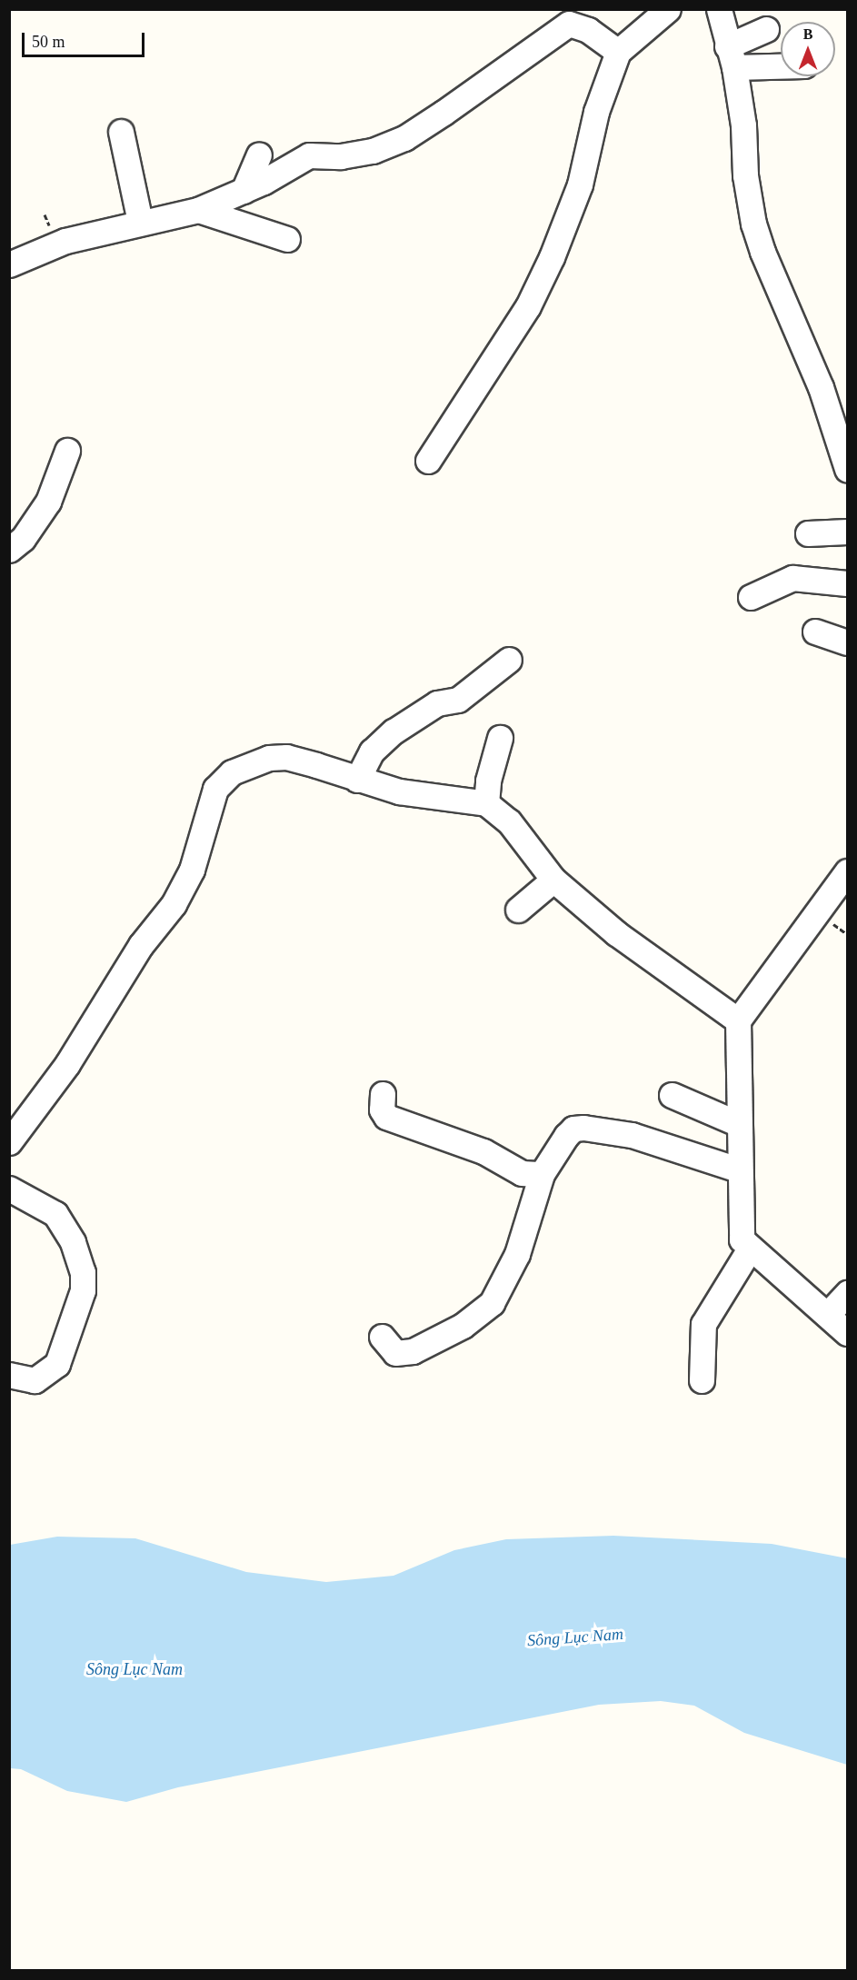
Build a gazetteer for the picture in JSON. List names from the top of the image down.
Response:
{
  "water": ["Sông Lục Nam"],
  "scale_bar": "50 m",
  "north": "top"
}
